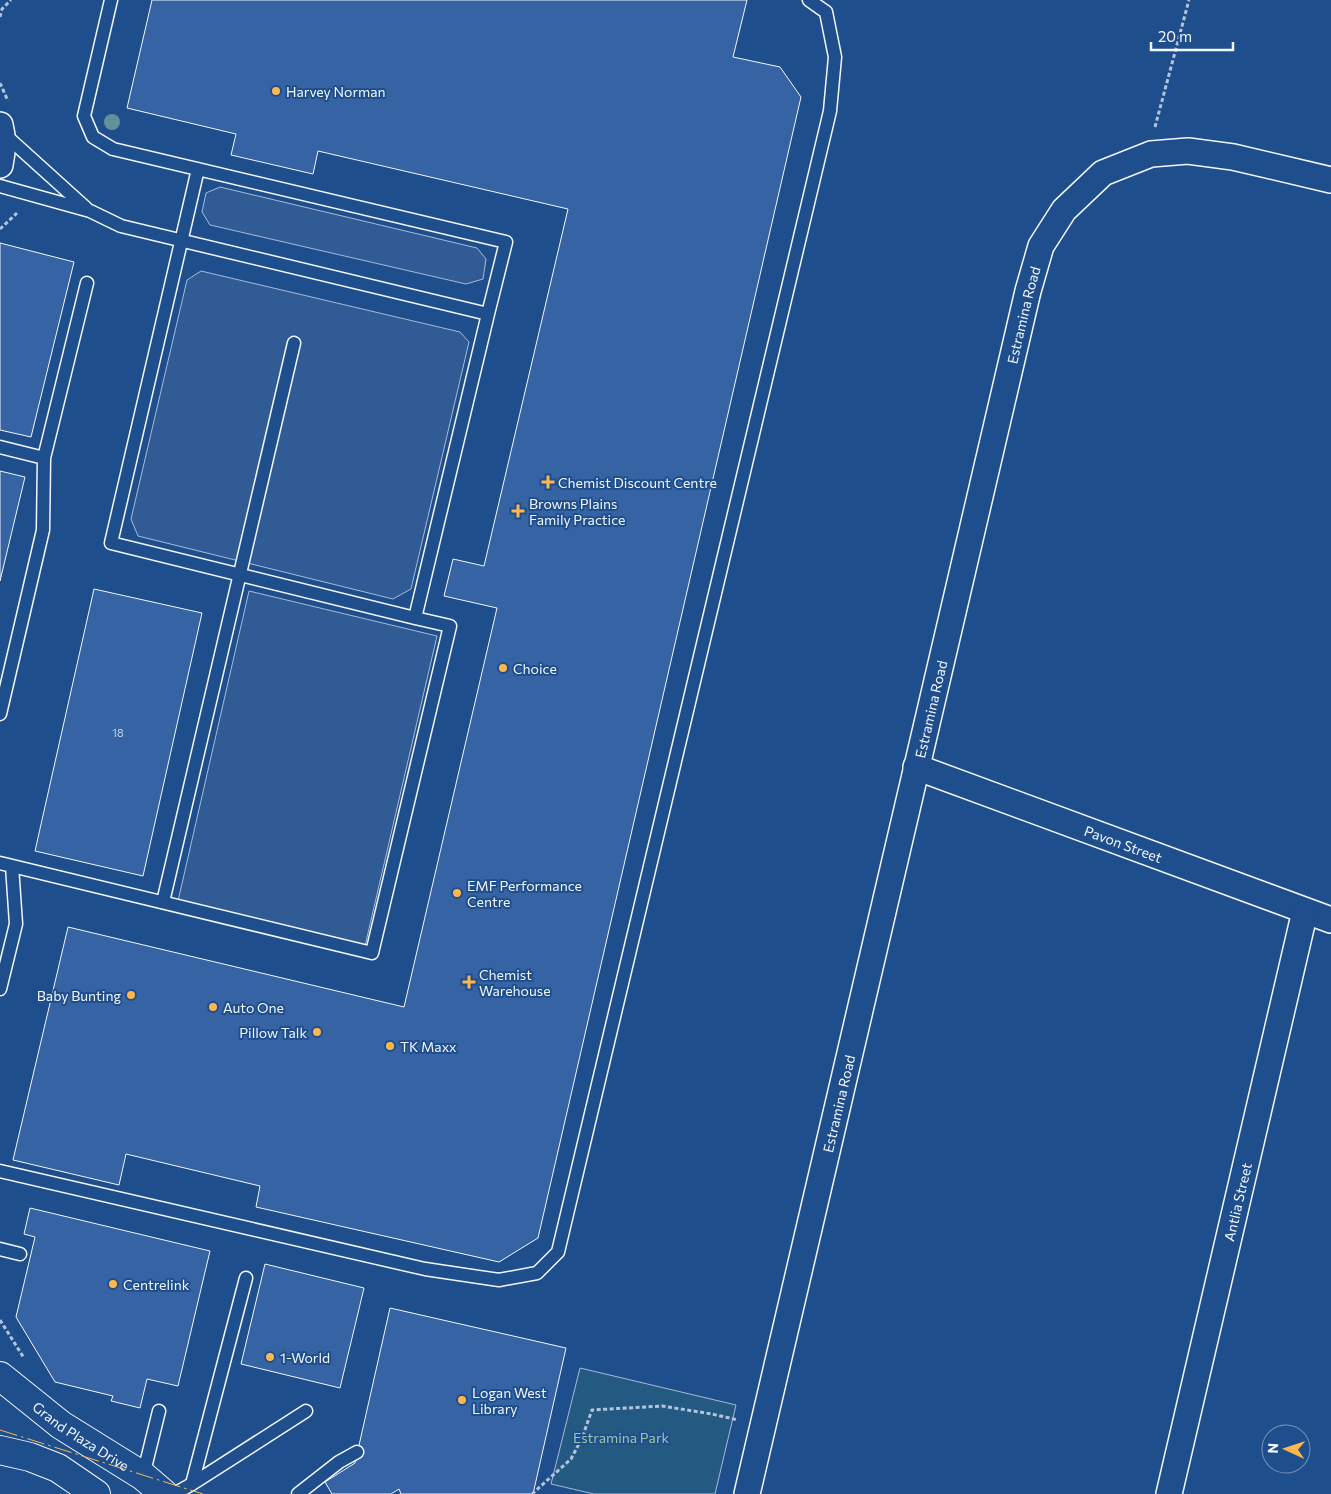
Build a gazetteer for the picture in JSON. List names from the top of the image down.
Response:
{
  "streets": {
    "street": [
      "Estramina Road",
      "Pavon Street",
      "Antlia Street",
      "Grand Plaza Drive"
    ]
  },
  "crossings": [
    ["Estramina Road", "Pavon Street"],
    ["Pavon Street", "Antlia Street"]
  ],
  "parks": ["Estramina Park"],
  "places": {
    "other": [
      "Harvey Norman",
      "Choice",
      "EMF Performance Centre",
      "Baby Bunting",
      "Auto One",
      "Pillow Talk",
      "TK Maxx",
      "Centrelink",
      "1-World",
      "Logan West Library"
    ],
    "health": ["Chemist Discount Centre", "Browns Plains Family Practice", "Chemist Warehouse"]
  },
  "house_numbers": ["18"],
  "scale_bar": "20 m",
  "north": "left"
}
